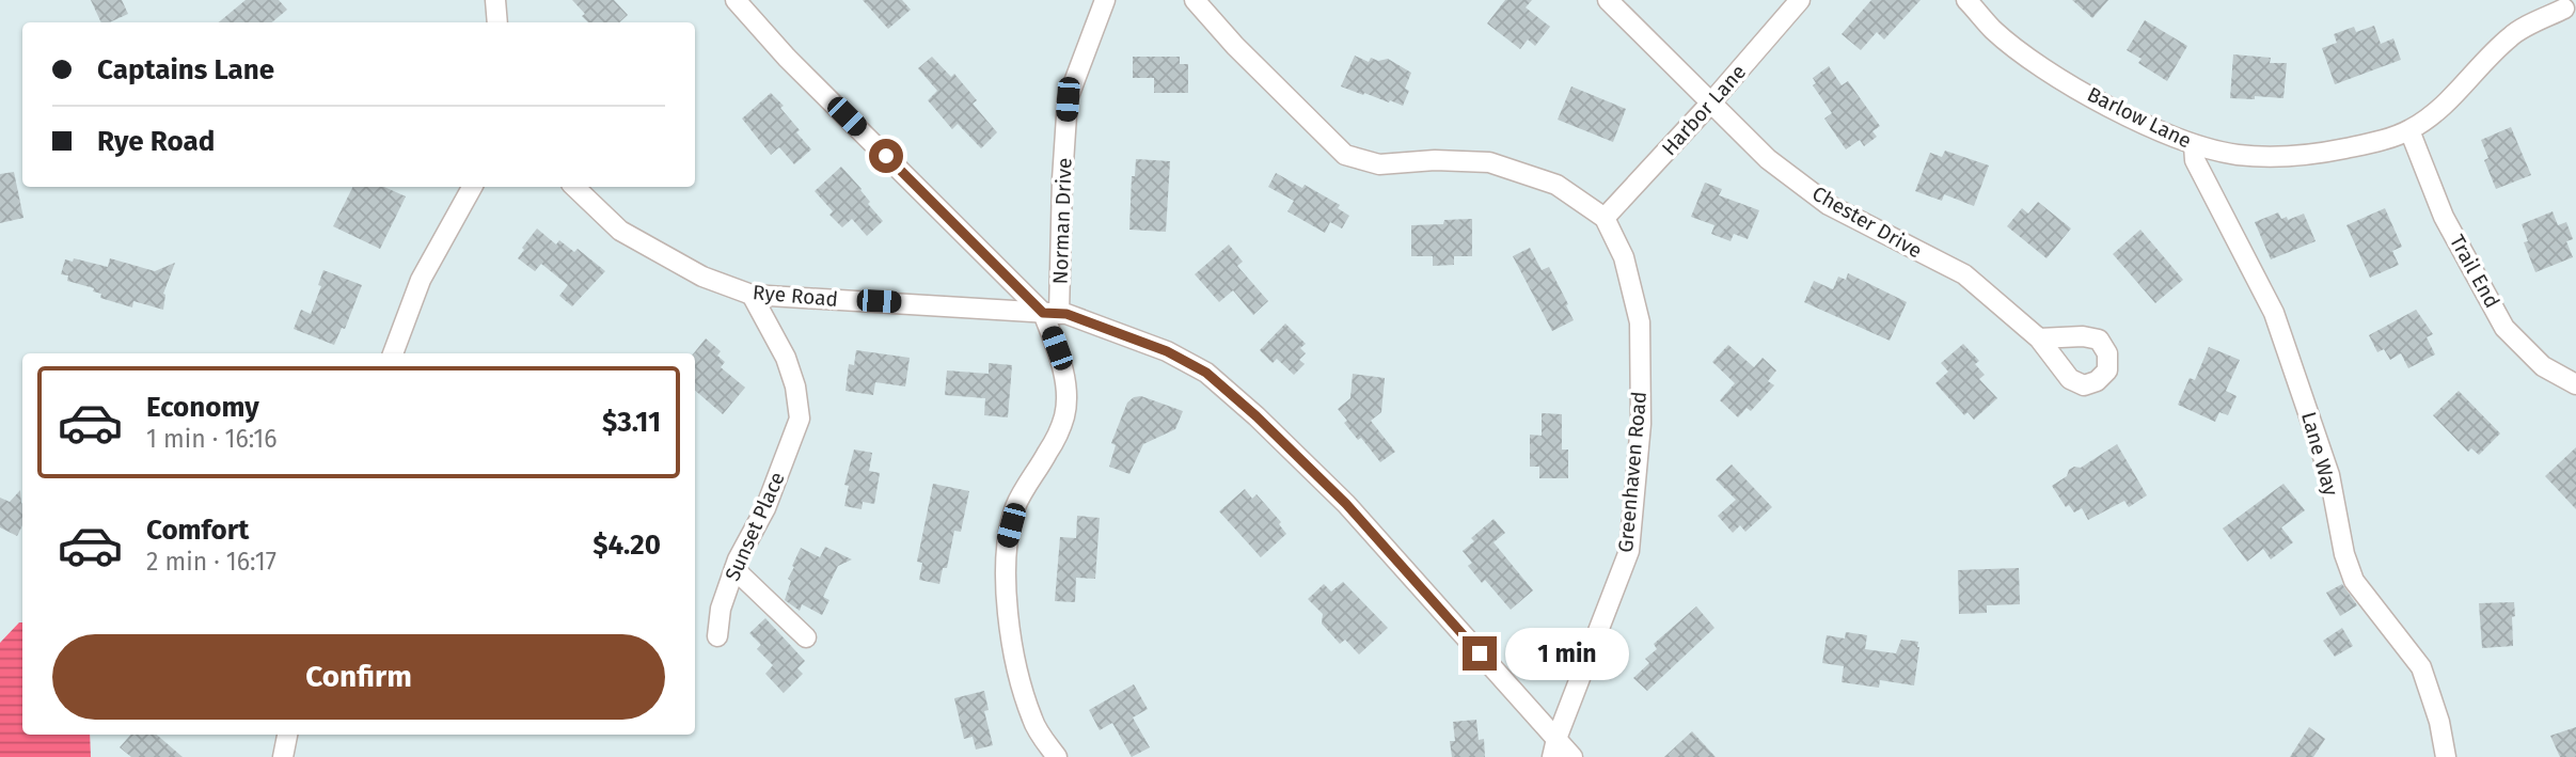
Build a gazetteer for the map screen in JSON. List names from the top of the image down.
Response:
{
  "streets": {
    "street": [
      "Harbor Lane",
      "Barlow Lane",
      "Norman Drive",
      "Chester Drive",
      "Trail End",
      "Rye Road",
      "Lane Way",
      "Greenhaven Road",
      "Sunset Place"
    ]
  },
  "crossings": [
    ["Harbor Lane", "Chester Drive"],
    ["Harbor Lane", "Greenhaven Road"],
    ["Barlow Lane", "Trail End"],
    ["Barlow Lane", "Lane Way"],
    ["Norman Drive", "Rye Road"],
    ["Rye Road", "Greenhaven Road"],
    ["Rye Road", "Sunset Place"]
  ],
  "page": {
    "banner": ["Captains Lane", "Rye Road"],
    "list": [
      {
        "name": "Economy",
        "note": "1 min · 16:16",
        "value": "$3.11"
      },
      {
        "name": "Comfort",
        "note": "2 min · 16:17",
        "value": "$4.20"
      }
    ],
    "buttons": "Confirm",
    "bubble": "1 min"
  }
}
